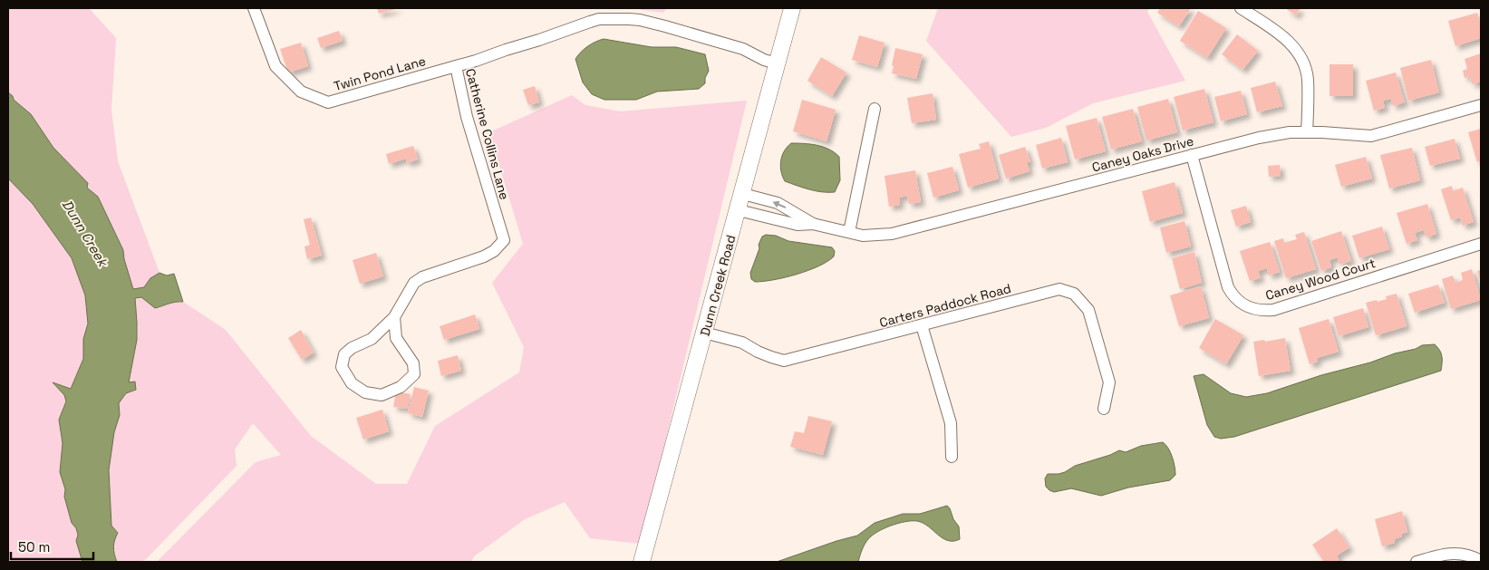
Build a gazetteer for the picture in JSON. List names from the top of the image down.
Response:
{
  "streets": {
    "street": [
      "Twin Pond Lane",
      "Catherine Collins Lane",
      "Caney Oaks Drive",
      "Caney Wood Court",
      "Dunn Creek Road",
      "Carters Paddock Road"
    ]
  },
  "crossings": [
    ["Twin Pond Lane", "Catherine Collins Lane"],
    ["Catherine Collins Lane", "Dunn Creek Road"],
    ["Caney Oaks Drive", "Caney Wood Court"],
    ["Caney Oaks Drive", "Dunn Creek Road"],
    ["Dunn Creek Road", "Carters Paddock Road"]
  ],
  "water": ["Dunn Creek"],
  "scale_bar": "50 m"
}
